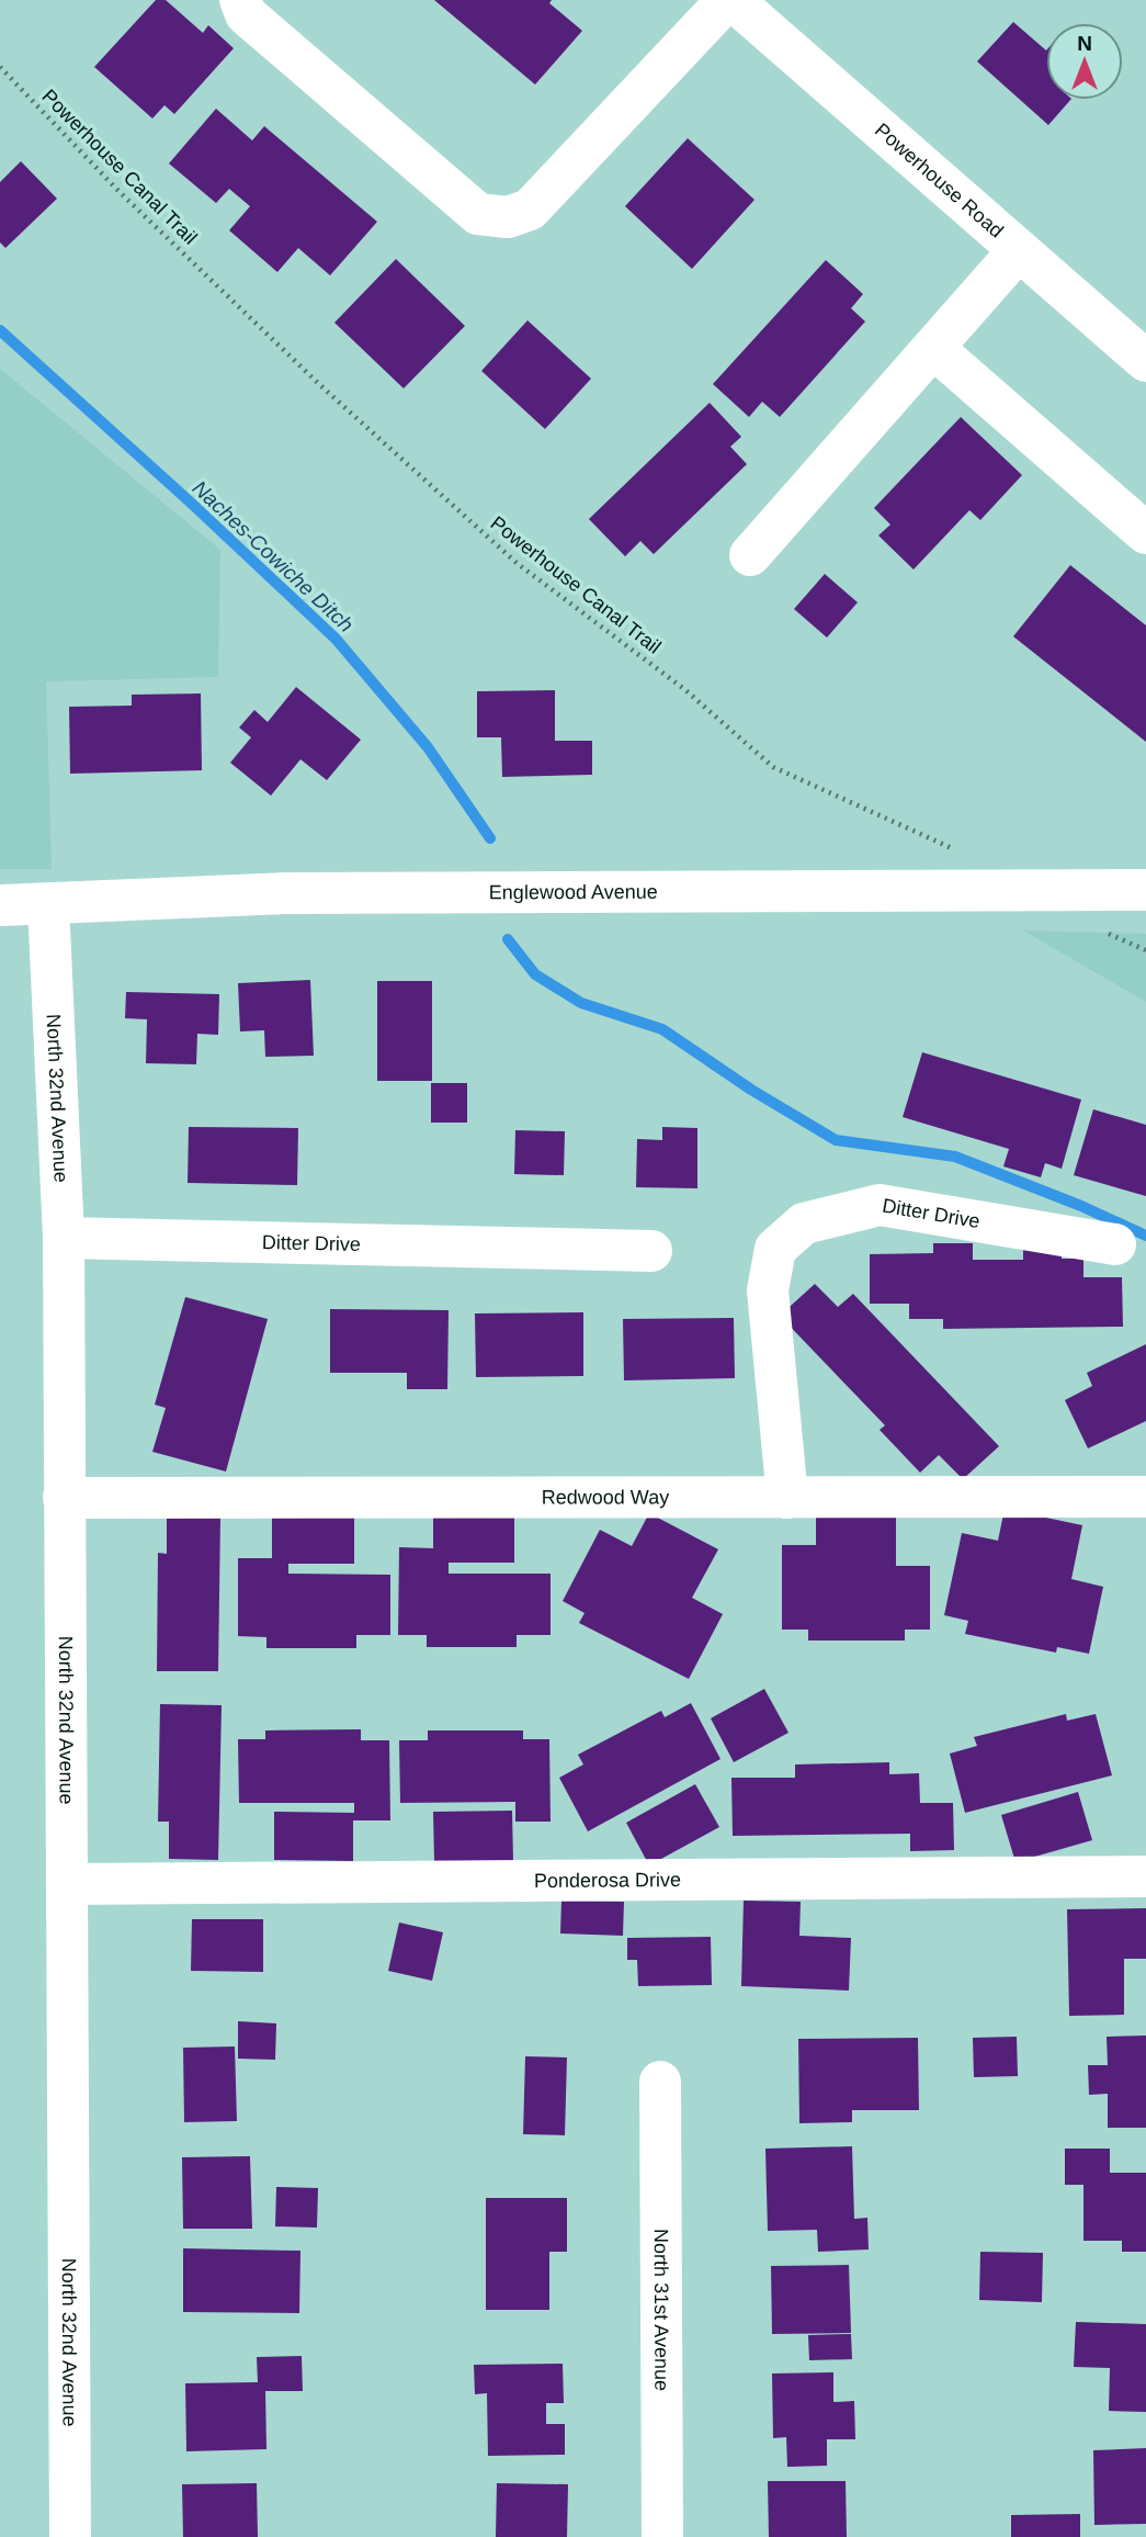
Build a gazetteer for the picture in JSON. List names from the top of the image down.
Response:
{
  "streets": {
    "street": [
      "Powerhouse Road",
      "Englewood Avenue",
      "North 32nd Avenue",
      "Ditter Drive",
      "Redwood Way",
      "Ponderosa Drive",
      "North 31st Avenue"
    ],
    "path": ["Powerhouse Canal Trail"]
  },
  "crossings": [
    ["Englewood Avenue", "North 32nd Avenue"],
    ["North 32nd Avenue", "Ditter Drive"],
    ["North 32nd Avenue", "Redwood Way"],
    ["North 32nd Avenue", "Ponderosa Drive"],
    ["Ditter Drive", "Redwood Way"]
  ],
  "water": ["Naches-Cowiche Ditch"],
  "north": "top"
}
